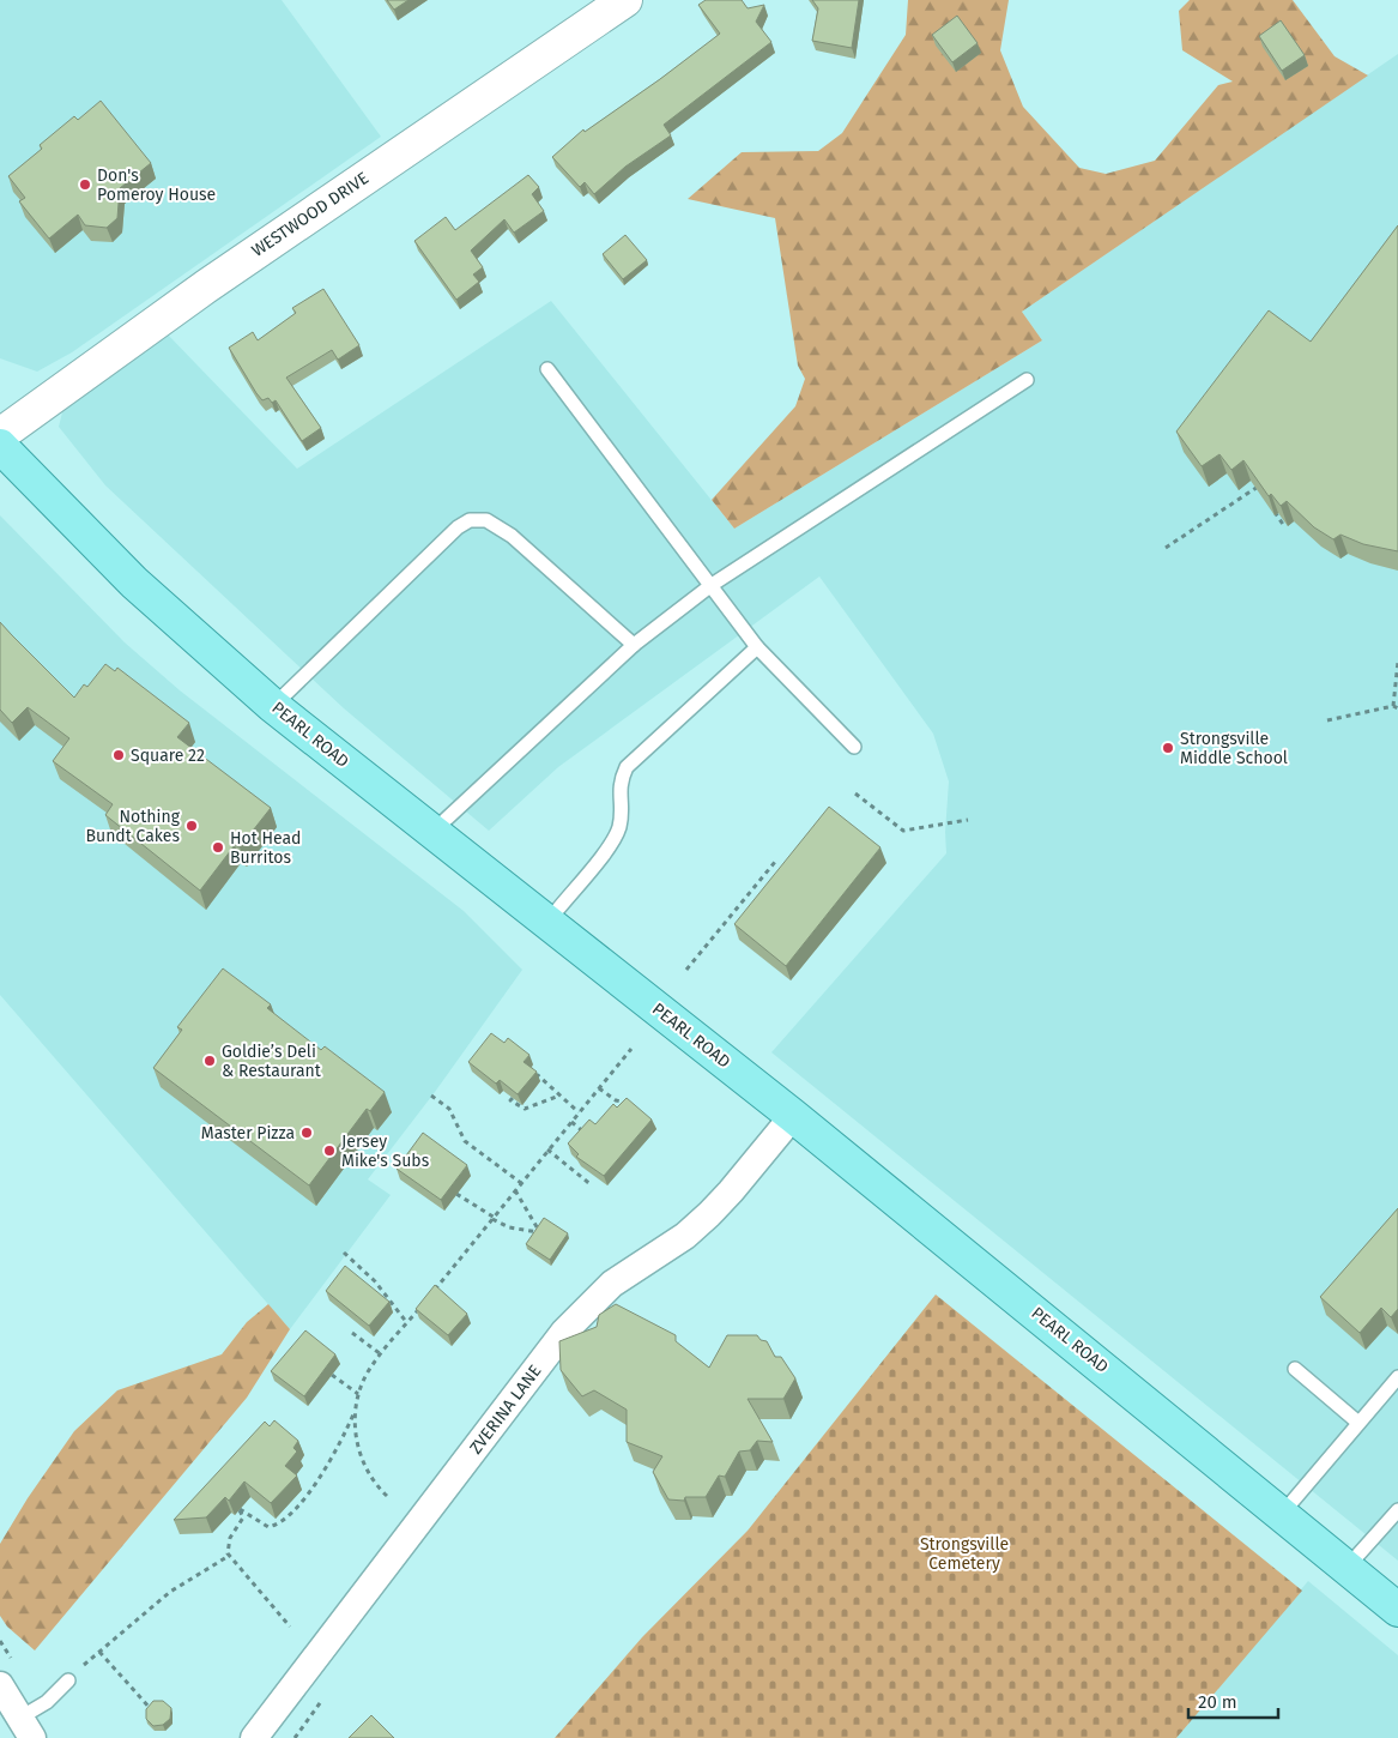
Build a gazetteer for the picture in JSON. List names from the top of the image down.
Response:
{
  "streets": {
    "main road": ["PEARL ROAD"],
    "street": ["WESTWOOD DRIVE", "ZVERINA LANE"]
  },
  "crossings": [
    ["PEARL ROAD", "ZVERINA LANE"]
  ],
  "parks": ["Strongsville Cemetery"],
  "places": [
    "Don's Pomeroy House",
    "Strongsville Middle School",
    "Square 22",
    "Nothing Bundt Cakes",
    "Hot Head Burritos",
    "Goldie’s Deli & Restaurant",
    "Master Pizza",
    "Jersey Mike's Subs"
  ],
  "scale_bar": "20 m"
}
